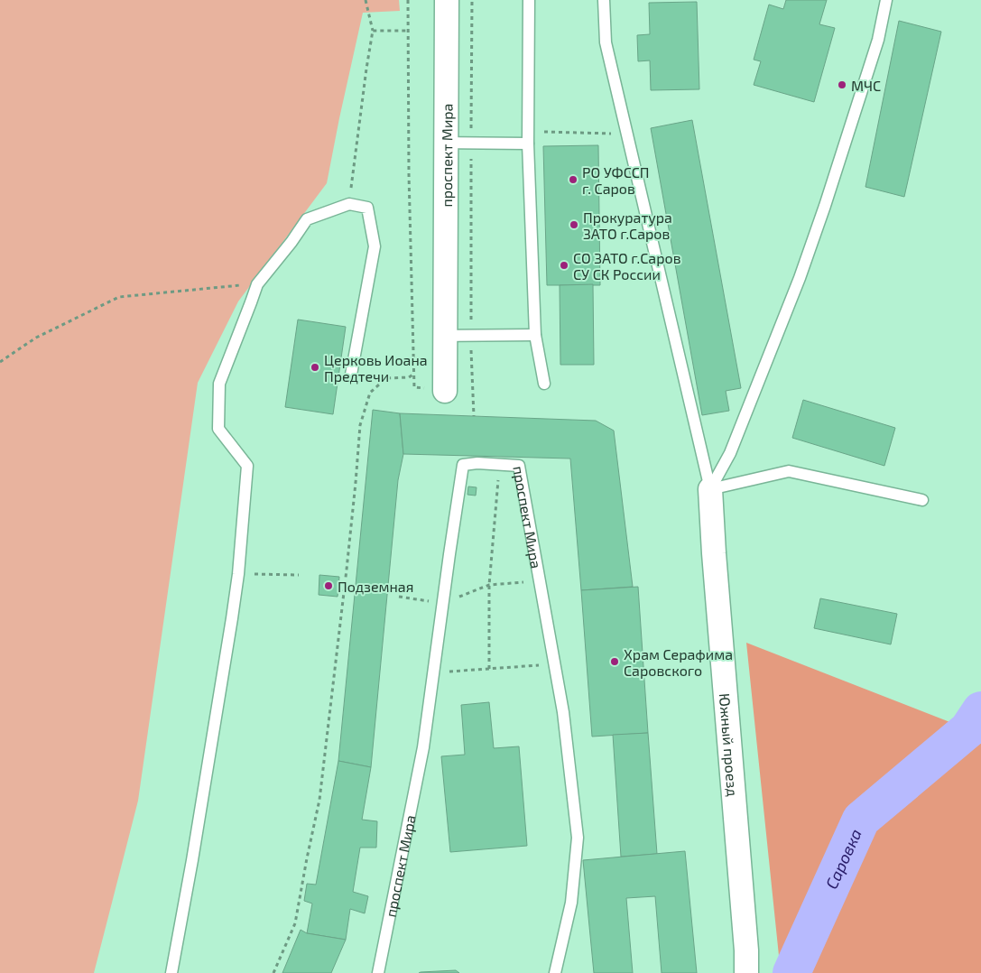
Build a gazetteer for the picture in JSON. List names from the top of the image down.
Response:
{
  "streets": {
    "street": ["проспект Мира", "Южный проезд"]
  },
  "water": ["Саровка"],
  "places": [
    "МЧС",
    "РО УФССП г. Саров",
    "Прокуратура ЗАТО г.Саров",
    "СО ЗАТО г.Саров СУ СК России",
    "Церковь Иоана Предтечи",
    "Подземная",
    "Храм Серафима Саровского"
  ]
}
